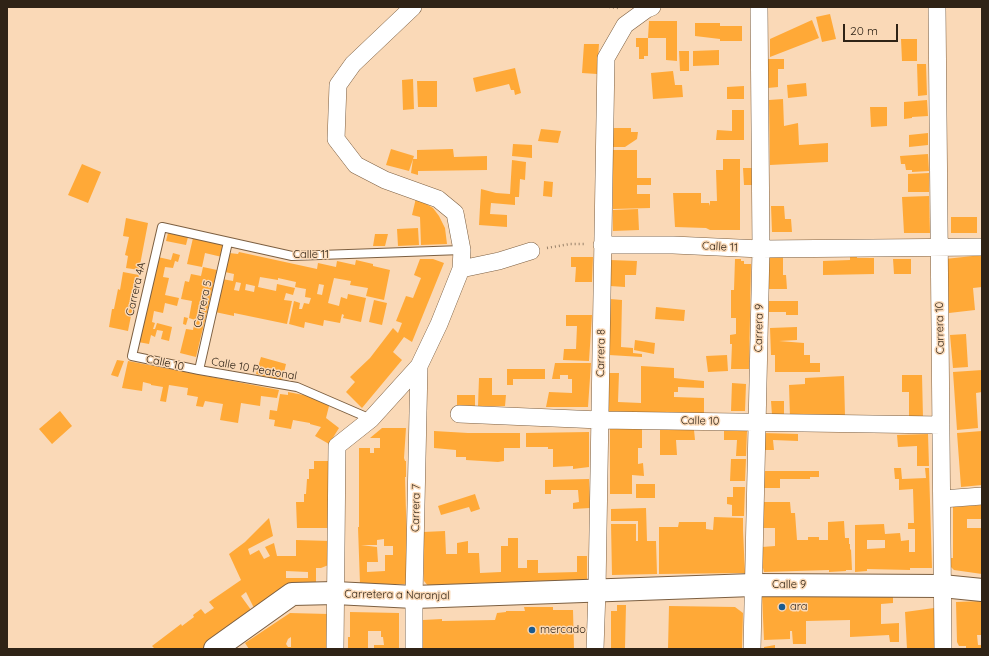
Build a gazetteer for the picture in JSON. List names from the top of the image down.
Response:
{
  "streets": {
    "street": [
      "Calle 11",
      "Carrera 9",
      "Carrera 10",
      "Carrera 8",
      "Calle 10",
      "Carrera 7",
      "Calle 9",
      "Carretera a Naranjal"
    ],
    "lane": ["Carrera 4A", "Carrera 5", "Calle 10 Peatonal"]
  },
  "crossings": [
    ["Calle 11", "Carrera 4A"],
    ["Calle 11", "Carrera 5"],
    ["Calle 11", "Carrera 9"],
    ["Calle 11", "Carrera 10"],
    ["Calle 11", "Carrera 8"],
    ["Carrera 4A", "Calle 10"],
    ["Carrera 5", "Calle 10"],
    ["Carrera 5", "Calle 10 Peatonal"],
    ["Carrera 9", "Calle 10"],
    ["Carrera 9", "Calle 9"],
    ["Carrera 10", "Calle 10"],
    ["Carrera 10", "Calle 9"],
    ["Carrera 8", "Calle 10"],
    ["Carrera 8", "Calle 9"],
    ["Carrera 8", "Carretera a Naranjal"],
    ["Calle 10", "Calle 10 Peatonal"],
    ["Carrera 7", "Carretera a Naranjal"],
    ["Calle 9", "Carretera a Naranjal"]
  ],
  "places": ["ara", "mercado"],
  "scale_bar": "20 m"
}
